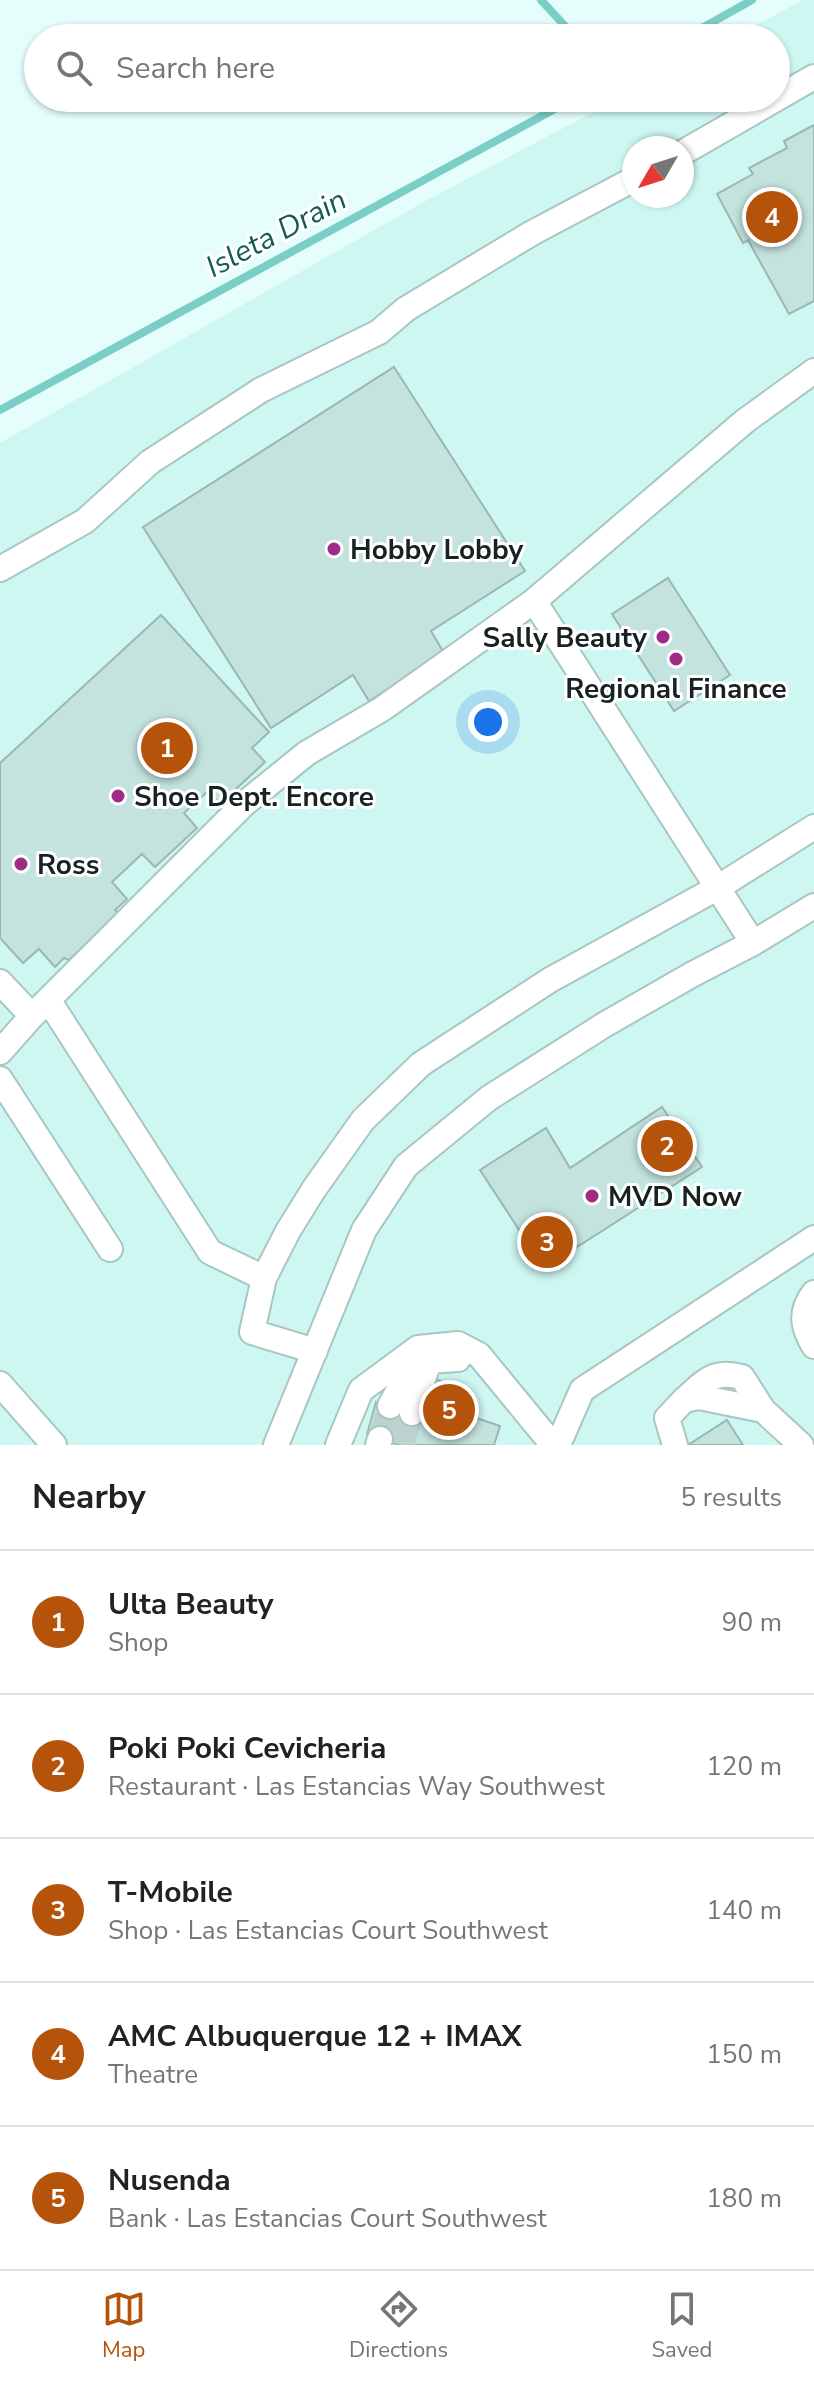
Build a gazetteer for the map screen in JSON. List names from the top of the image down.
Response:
{
  "water": ["Isleta Drain"],
  "places": [
    "Hobby Lobby",
    "Sally Beauty",
    "Regional Finance",
    "Shoe Dept. Encore",
    "Ross",
    "MVD Now"
  ],
  "north": "bottom left",
  "page": {
    "search": "Search here",
    "pins": [
      "4",
      "1",
      "2",
      "3",
      "5"
    ],
    "heading": ["Nearby", "5 results"],
    "list": [
      {
        "mark": "1",
        "name": "Ulta Beauty",
        "note": "Shop",
        "value": "90 m"
      },
      {
        "mark": "2",
        "name": "Poki Poki Cevicheria",
        "note": "Restaurant · Las Estancias Way Southwest",
        "value": "120 m"
      },
      {
        "mark": "3",
        "name": "T-Mobile",
        "note": "Shop · Las Estancias Court Southwest",
        "value": "140 m"
      },
      {
        "mark": "4",
        "name": "AMC Albuquerque 12 + IMAX",
        "note": "Theatre",
        "value": "150 m"
      },
      {
        "mark": "5",
        "name": "Nusenda",
        "note": "Bank · Las Estancias Court Southwest",
        "value": "180 m"
      }
    ],
    "nav": ["Map", "Directions", "Saved"]
  }
}
